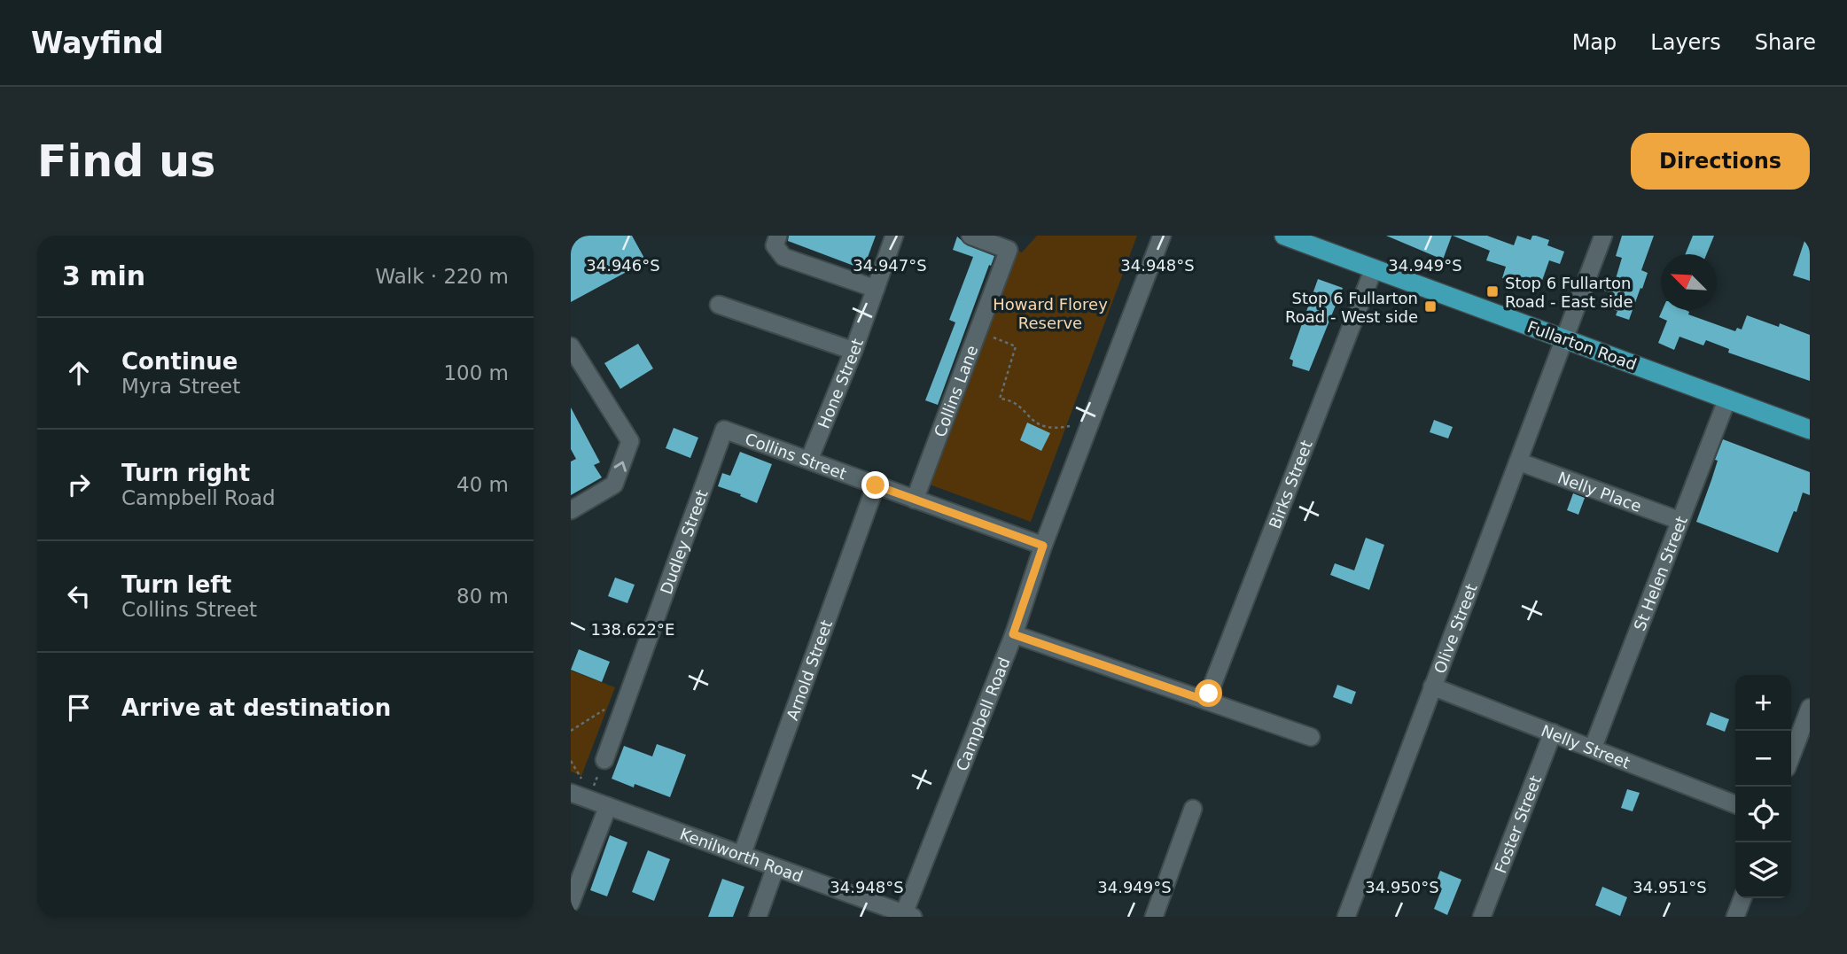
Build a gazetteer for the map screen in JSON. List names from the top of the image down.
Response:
{
  "streets": {
    "main road": ["Fullarton Road"],
    "street": [
      "Hone Street",
      "Collins Lane",
      "Collins Street",
      "Birks Street",
      "Nelly Place",
      "Dudley Street",
      "St Helen Street",
      "Olive Street",
      "Arnold Street",
      "Campbell Road",
      "Nelly Street",
      "Foster Street",
      "Kenilworth Road"
    ]
  },
  "crossings": [
    ["Fullarton Road", "Birks Street"],
    ["Fullarton Road", "St Helen Street"],
    ["Fullarton Road", "Olive Street"],
    ["Hone Street", "Collins Street"],
    ["Collins Lane", "Collins Street"],
    ["Collins Street", "Dudley Street"],
    ["Collins Street", "Arnold Street"],
    ["Collins Street", "Campbell Road"],
    ["Nelly Place", "St Helen Street"],
    ["Nelly Place", "Olive Street"],
    ["St Helen Street", "Nelly Street"],
    ["Olive Street", "Nelly Street"],
    ["Arnold Street", "Kenilworth Road"],
    ["Campbell Road", "Kenilworth Road"],
    ["Nelly Street", "Foster Street"]
  ],
  "parks": ["Howard Florey Reserve"],
  "places": {
    "transit": ["Stop 6 Fullarton Road - East side", "Stop 6 Fullarton Road - West side"]
  },
  "north": "top left",
  "page": {
    "header": "Wayfind",
    "nav": ["Map", "Layers", "Share"],
    "buttons": "Directions",
    "title": "Find us",
    "heading": ["3 min", "Walk · 220 m"],
    "list": [
      ["Continue", "Myra Street", "100 m"],
      ["Turn right", "Campbell Road", "40 m"],
      ["Turn left", "Collins Street", "80 m"],
      "Arrive at destination"
    ],
    "map_buttons": ["+", "−"]
  },
  "coordinates": [
    "34.946°S",
    "34.947°S",
    "34.948°S",
    "34.949°S",
    "138.622°E",
    "34.950°S",
    "34.951°S"
  ]
}
